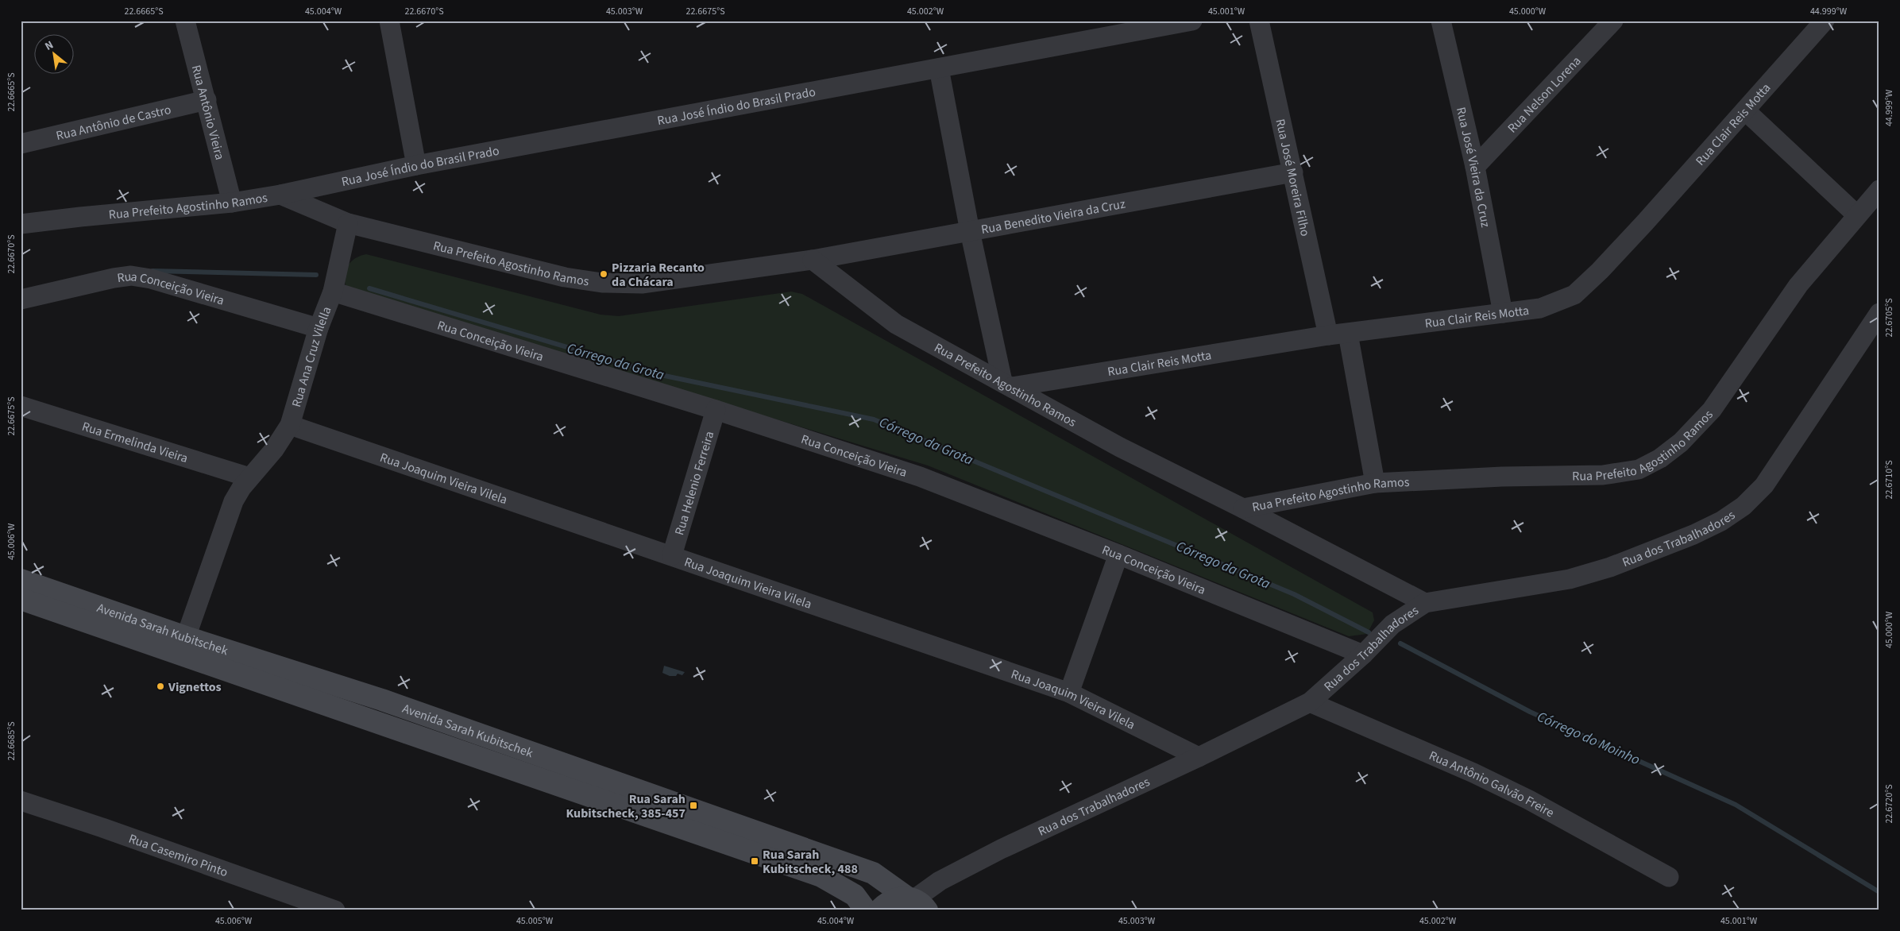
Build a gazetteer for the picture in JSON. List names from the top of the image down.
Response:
{
  "streets": {
    "main road": ["Avenida Sarah Kubitschek"],
    "street": [
      "Rua Nelson Lorena",
      "Rua José Índio do Brasil Prado",
      "Rua Antônio Vieira",
      "Rua Antônio de Castro",
      "Rua Clair Reis Motta",
      "Rua José Vieira da Cruz",
      "Rua José Moreira Filho",
      "Rua Prefeito Agostinho Ramos",
      "Rua Benedito Vieira da Cruz",
      "Rua Conceição Vieira",
      "Rua Ana Cruz Vilella",
      "Rua Ermelinda Vieira",
      "Rua Joaquim Vieira Vilela",
      "Rua Helenio Ferreira",
      "Rua dos Trabalhadores",
      "Rua Antônio Galvão Freire",
      "Rua Casemiro Pinto"
    ]
  },
  "crossings": [
    ["Rua Nelson Lorena", "Rua José Vieira da Cruz"],
    ["Rua José Índio do Brasil Prado", "Rua Prefeito Agostinho Ramos"],
    ["Rua Antônio Vieira", "Rua Antônio de Castro"],
    ["Rua Antônio Vieira", "Rua Prefeito Agostinho Ramos"],
    ["Rua Clair Reis Motta", "Rua José Vieira da Cruz"],
    ["Rua Clair Reis Motta", "Rua José Moreira Filho"],
    ["Rua Clair Reis Motta", "Rua Prefeito Agostinho Ramos"],
    ["Rua José Moreira Filho", "Rua Benedito Vieira da Cruz"],
    ["Rua Prefeito Agostinho Ramos", "Rua Benedito Vieira da Cruz"],
    ["Rua Prefeito Agostinho Ramos", "Rua Ana Cruz Vilella"],
    ["Rua Conceição Vieira", "Rua Ana Cruz Vilella"],
    ["Rua Conceição Vieira", "Rua Helenio Ferreira"],
    ["Rua Conceição Vieira", "Rua dos Trabalhadores"],
    ["Rua Ana Cruz Vilella", "Rua Ermelinda Vieira"],
    ["Rua Ana Cruz Vilella", "Rua Joaquim Vieira Vilela"],
    ["Rua Ana Cruz Vilella", "Avenida Sarah Kubitschek"],
    ["Rua Joaquim Vieira Vilela", "Rua Helenio Ferreira"],
    ["Rua Joaquim Vieira Vilela", "Rua dos Trabalhadores"],
    ["Rua dos Trabalhadores", "Avenida Sarah Kubitschek"],
    ["Rua dos Trabalhadores", "Rua Antônio Galvão Freire"]
  ],
  "water": ["Córrego da Grota", "Córrego do Moinho"],
  "places": {
    "other": ["Pizzaria Recanto da Chácara", "Vignettos"],
    "transit": ["Rua Sarah Kubitscheck, 385-457", "Rua Sarah Kubitscheck, 488"]
  },
  "north": "top left",
  "coordinates": [
    "22.6665°S",
    "45.004°W",
    "22.6670°S",
    "45.003°W",
    "22.6675°S",
    "45.002°W",
    "45.001°W",
    "45.000°W",
    "44.999°W",
    "22.6705°S",
    "22.6710°S",
    "45.006°W",
    "22.6685°S",
    "22.6720°S",
    "45.005°W"
  ]
}
